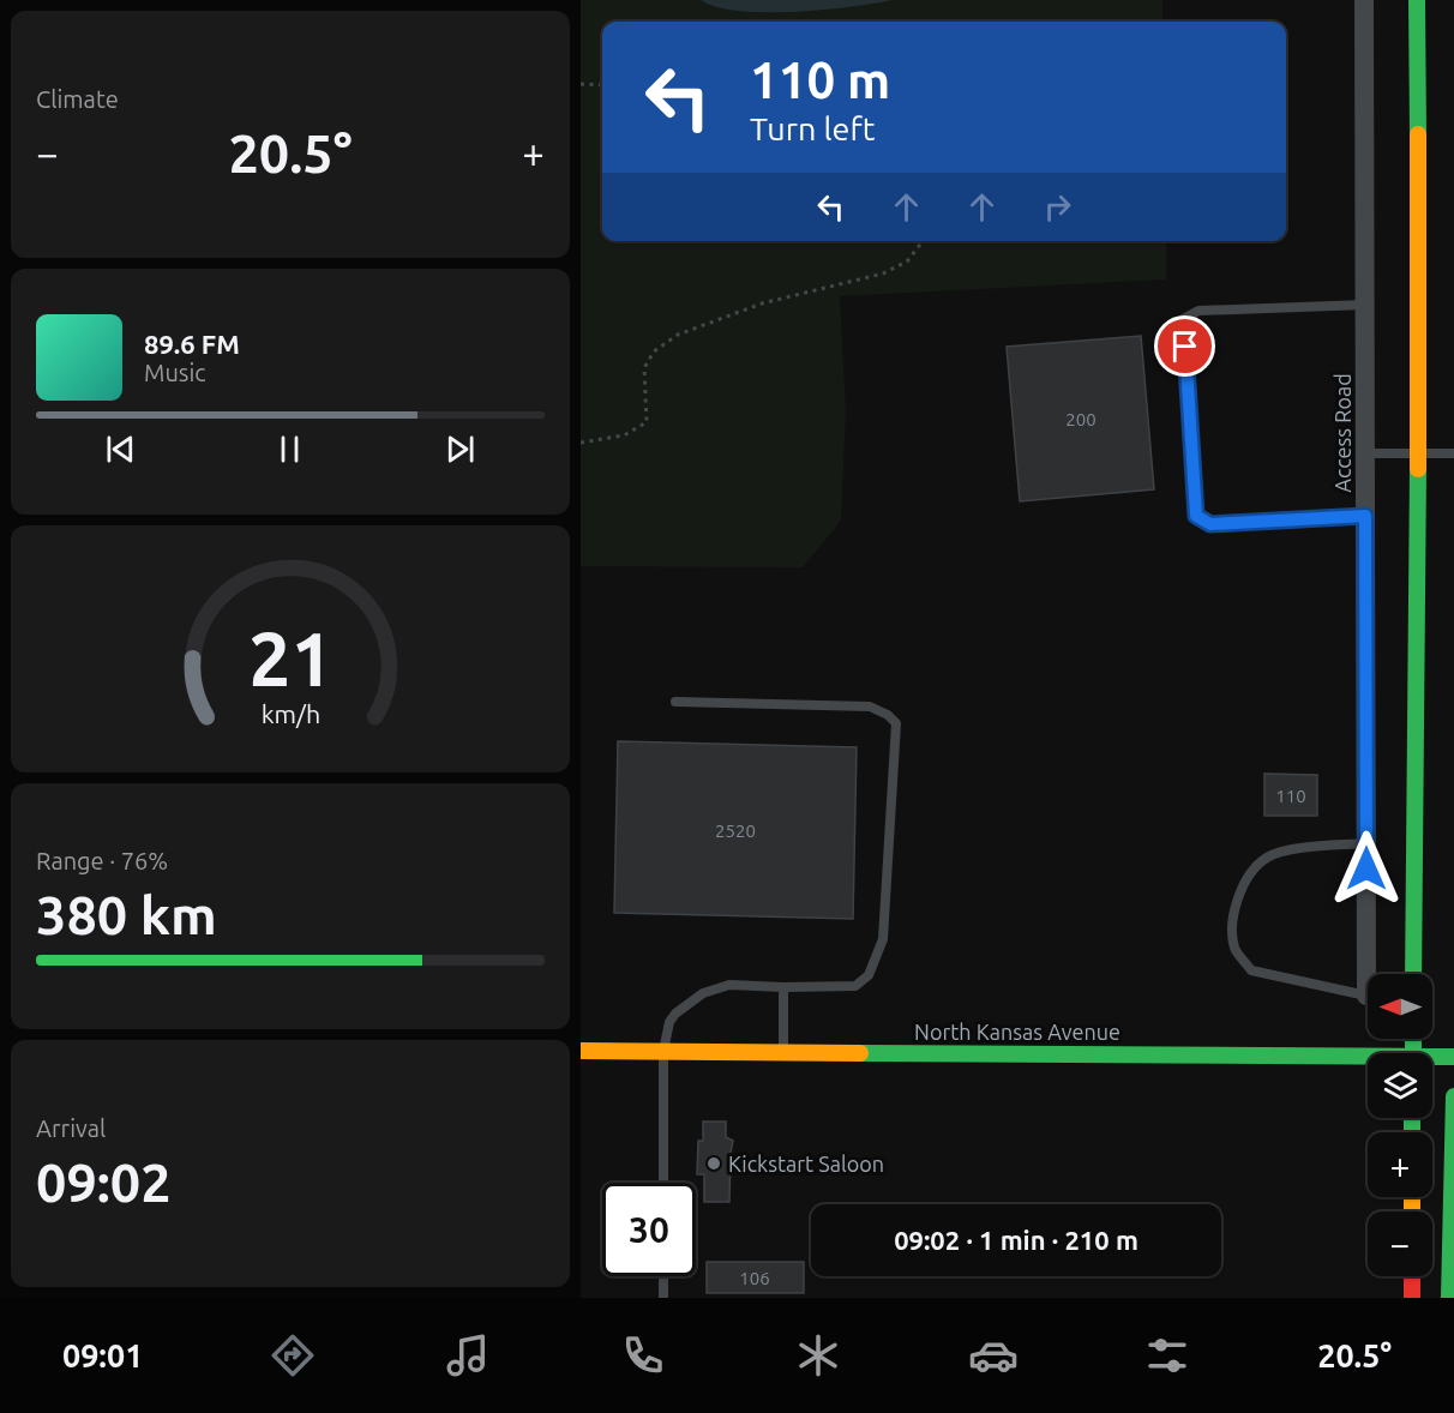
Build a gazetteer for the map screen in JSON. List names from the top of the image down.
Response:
{
  "streets": {
    "main road": ["North Kansas Avenue"],
    "street": ["Access Road"]
  },
  "places": ["Kickstart Saloon"],
  "house_numbers": [
    "200",
    "110",
    "2520",
    "106"
  ],
  "north": "left",
  "page": {
    "tile": [
      "Climate",
      ["Range · 76%", "380 km"],
      ["Arrival", "09:02"]
    ],
    "turn": ["110 m", "Turn left"],
    "heat": ["−", "20.5°", "+"],
    "song": ["89.6 FM", "Music"],
    "map_buttons": ["+", "−"],
    "limit": "30",
    "trip": "09:02 · 1 min · 210 m",
    "tabs": ["09:01", "20.5°"],
    "gauge": ["21", "km/h"]
  }
}
